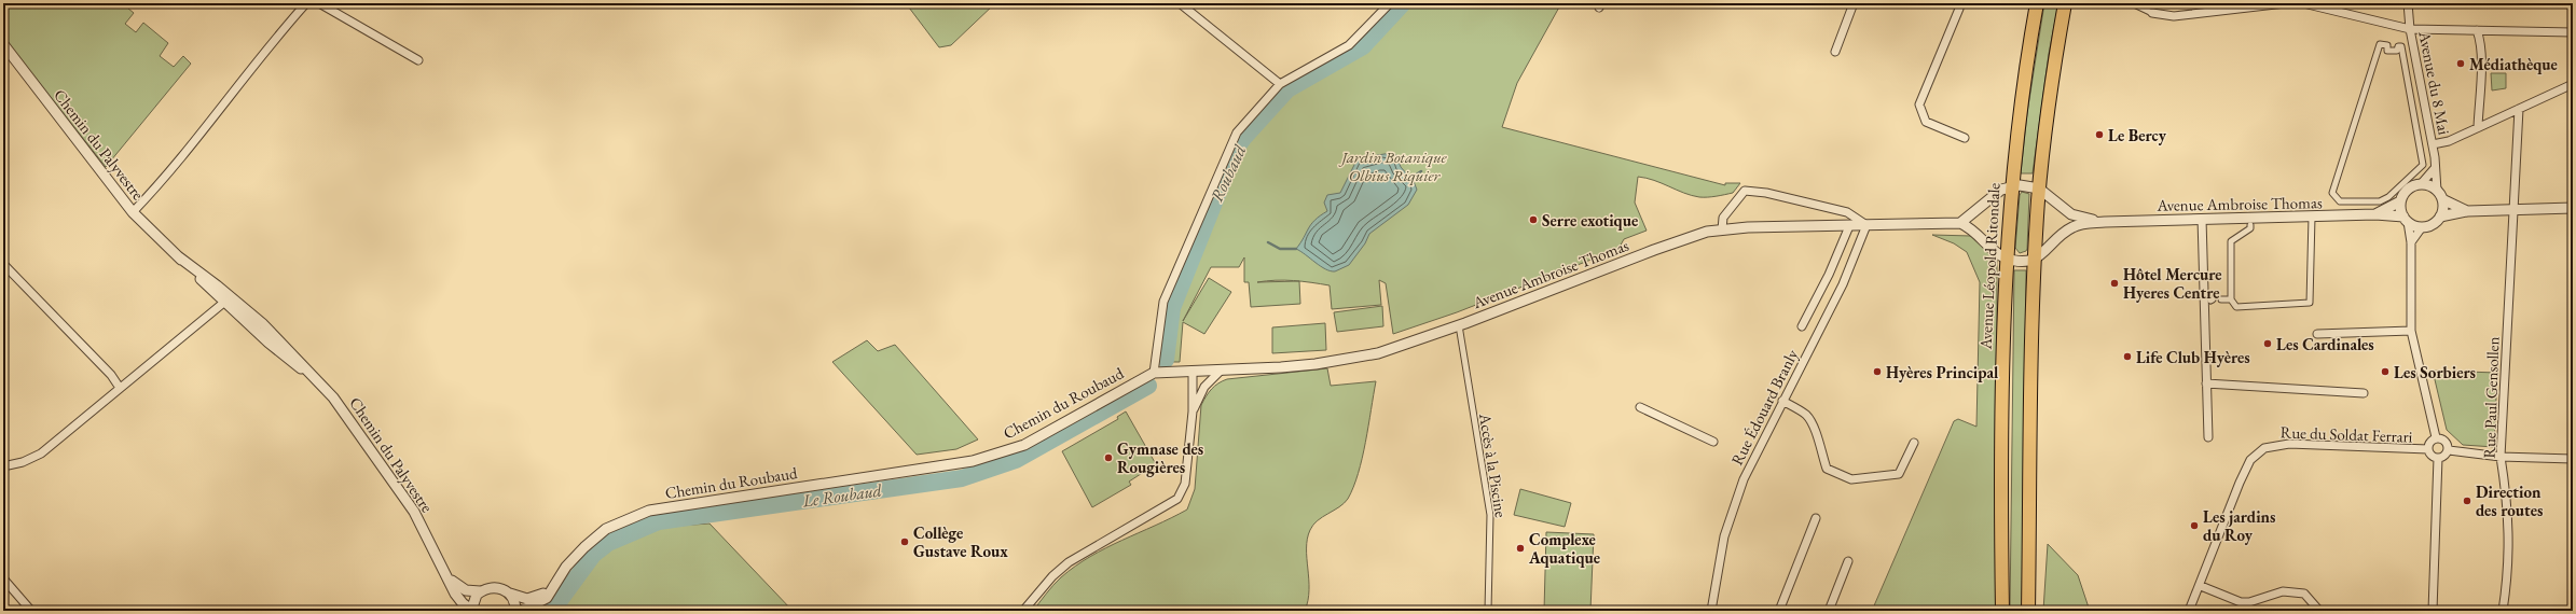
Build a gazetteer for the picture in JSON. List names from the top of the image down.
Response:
{
  "streets": {
    "highway": ["Avenue Léopold Ritondale"],
    "street": [
      "Avenue du 8 Mai",
      "Chemin du Palyvestre",
      "Avenue Ambroise Thomas",
      "Rue Paul Gensollen",
      "Chemin du Roubaud",
      "Rue Édouard Branly",
      "Rue du Soldat Ferrari",
      "Accès à la Piscine"
    ]
  },
  "crossings": [
    ["Avenue du 8 Mai", "Avenue Ambroise Thomas"],
    ["Chemin du Palyvestre", "Chemin du Roubaud"],
    ["Avenue Ambroise Thomas", "Chemin du Roubaud"],
    ["Avenue Ambroise Thomas", "Rue Édouard Branly"],
    ["Avenue Ambroise Thomas", "Accès à la Piscine"]
  ],
  "water": ["Roubaud", "Le Roubaud"],
  "parks": ["Jardin Botanique Olbius Riquier"],
  "places": [
    "Médiathèque",
    "Le Bercy",
    "Serre exotique",
    "Hôtel Mercure Hyeres Centre",
    "Les Cardinales",
    "Life Club Hyères",
    "Hyères Principal",
    "Les Sorbiers",
    "Gymnase des Rougières",
    "Direction des routes",
    "Les jardins du Roy",
    "Collège Gustave Roux",
    "Complexe Aquatique"
  ]
}
